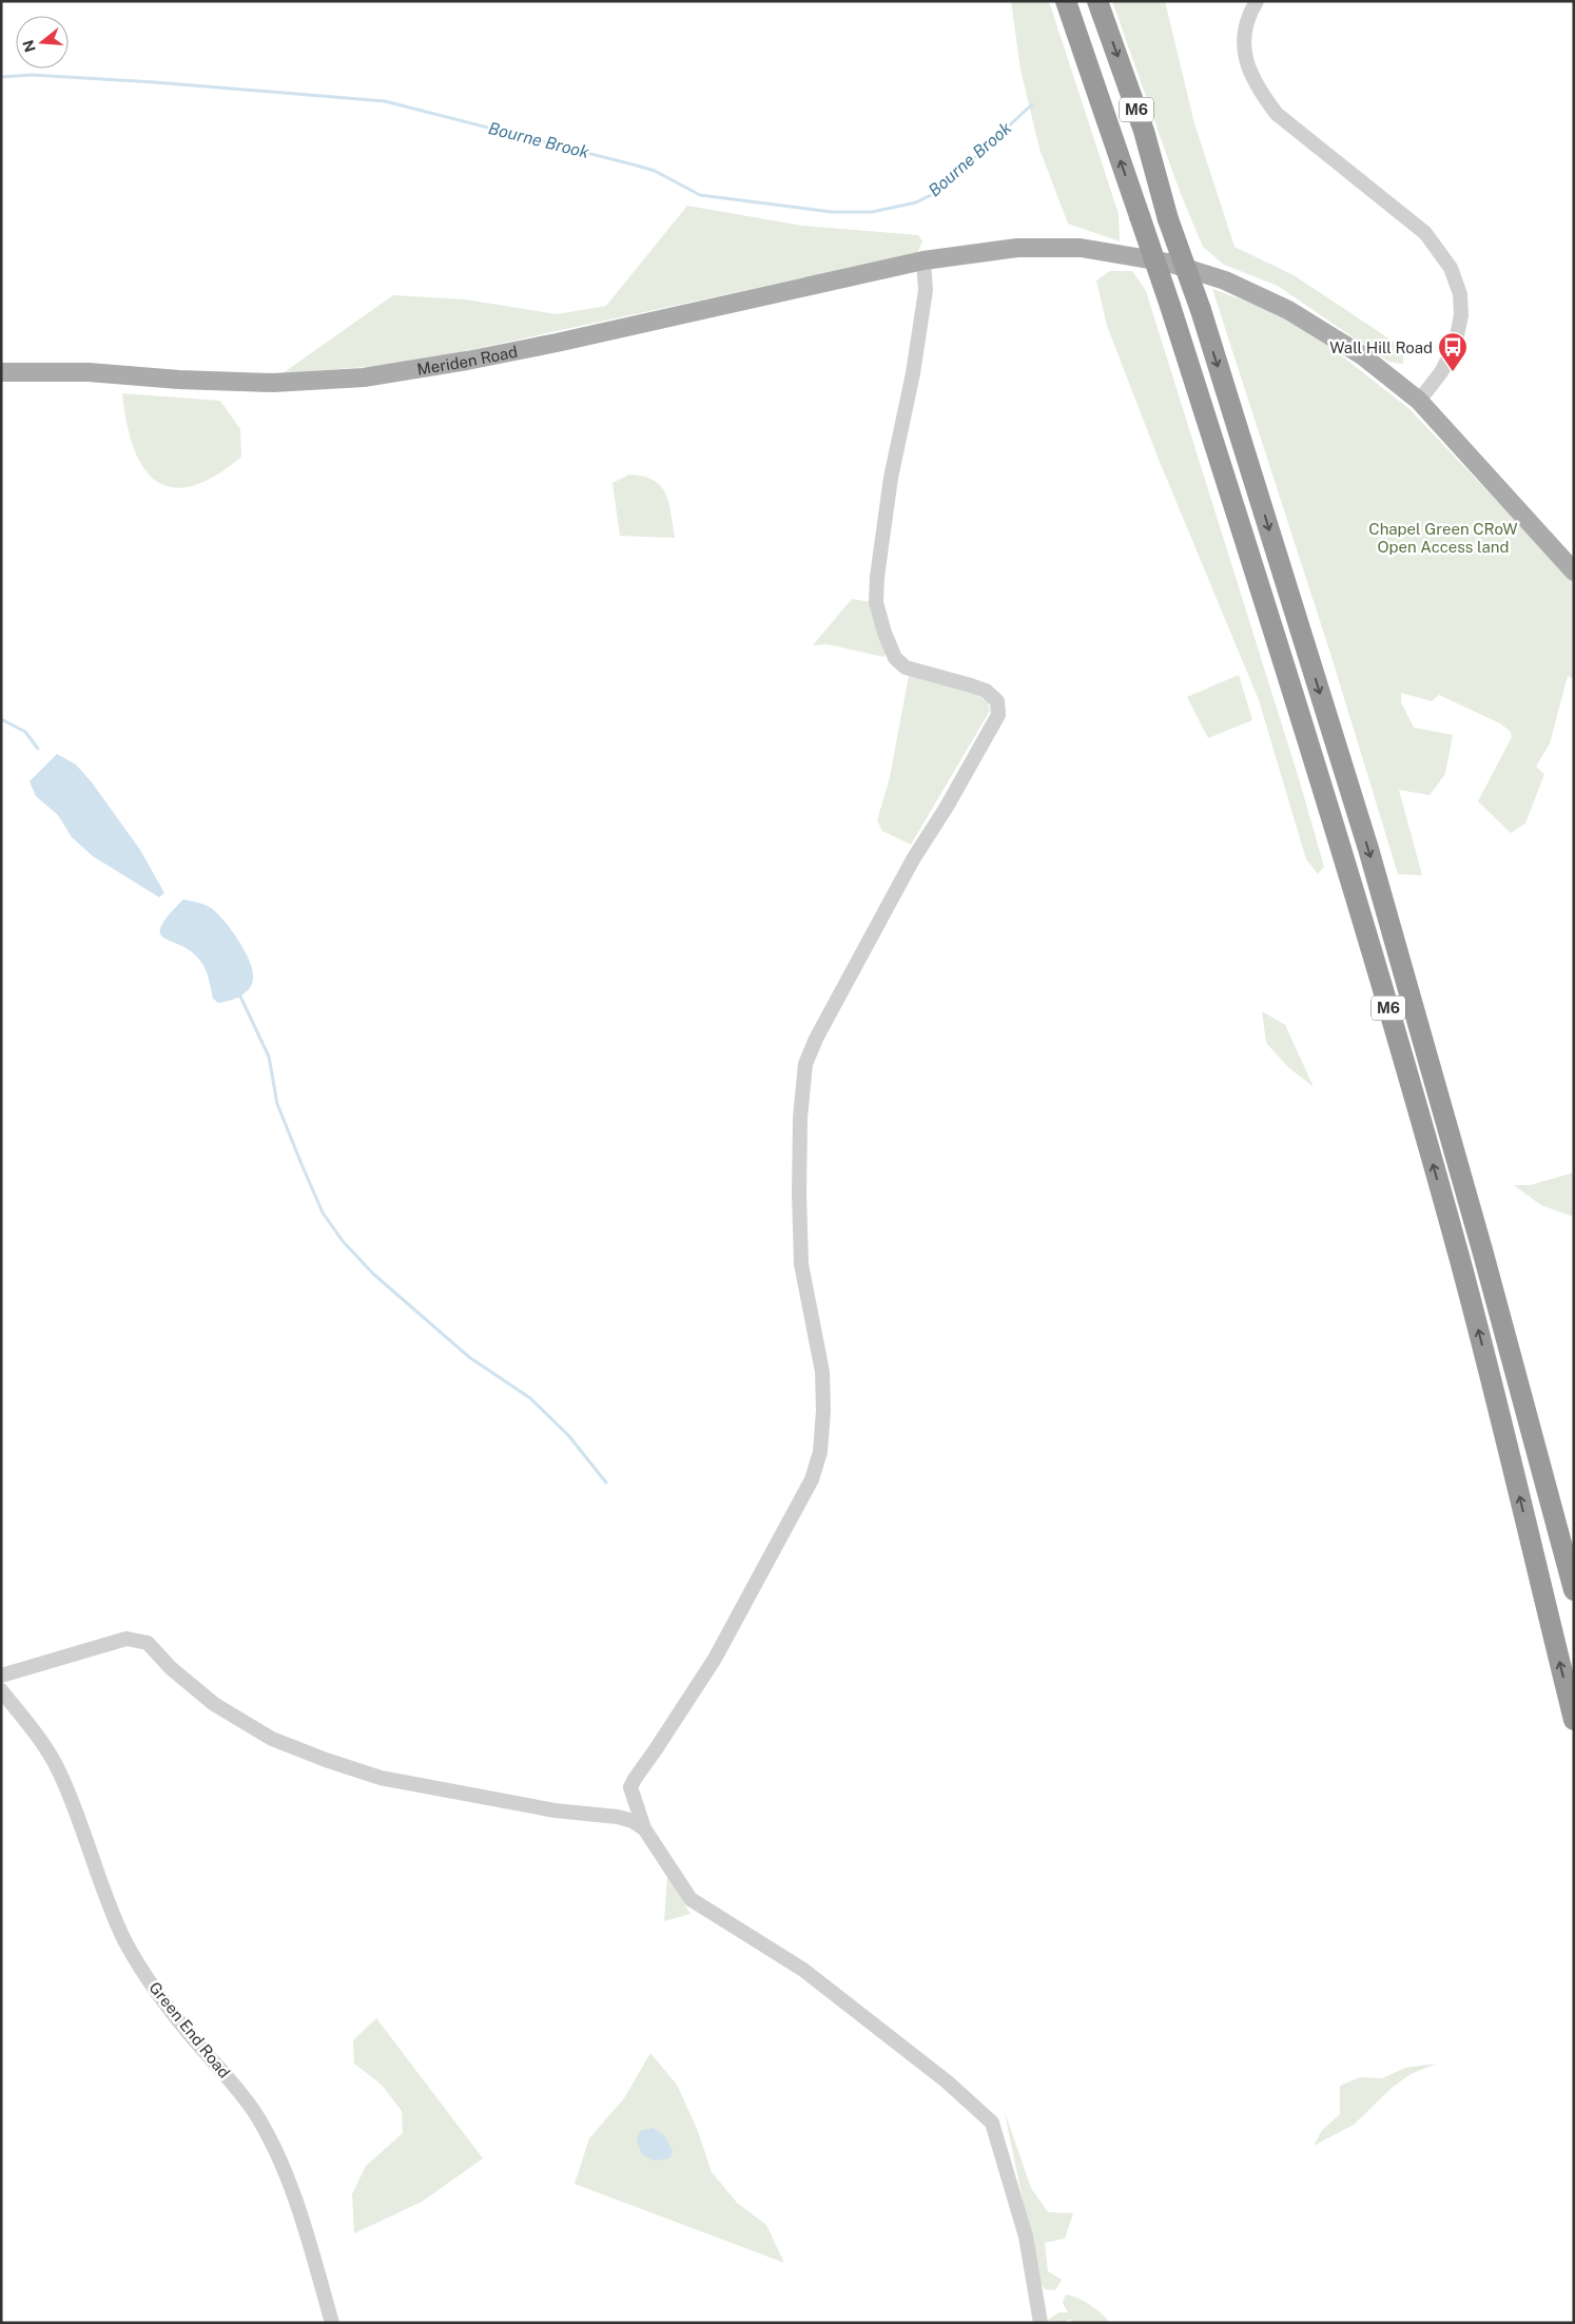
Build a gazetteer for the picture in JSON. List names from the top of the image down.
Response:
{
  "streets": {
    "highway": ["M6"],
    "main road": ["Meriden Road"],
    "street": ["Green End Road"]
  },
  "water": ["Bourne Brook"],
  "parks": ["Chapel Green CRoW Open Access land"],
  "places": {
    "bus stop": ["Wall Hill Road"]
  },
  "north": "left"
}
